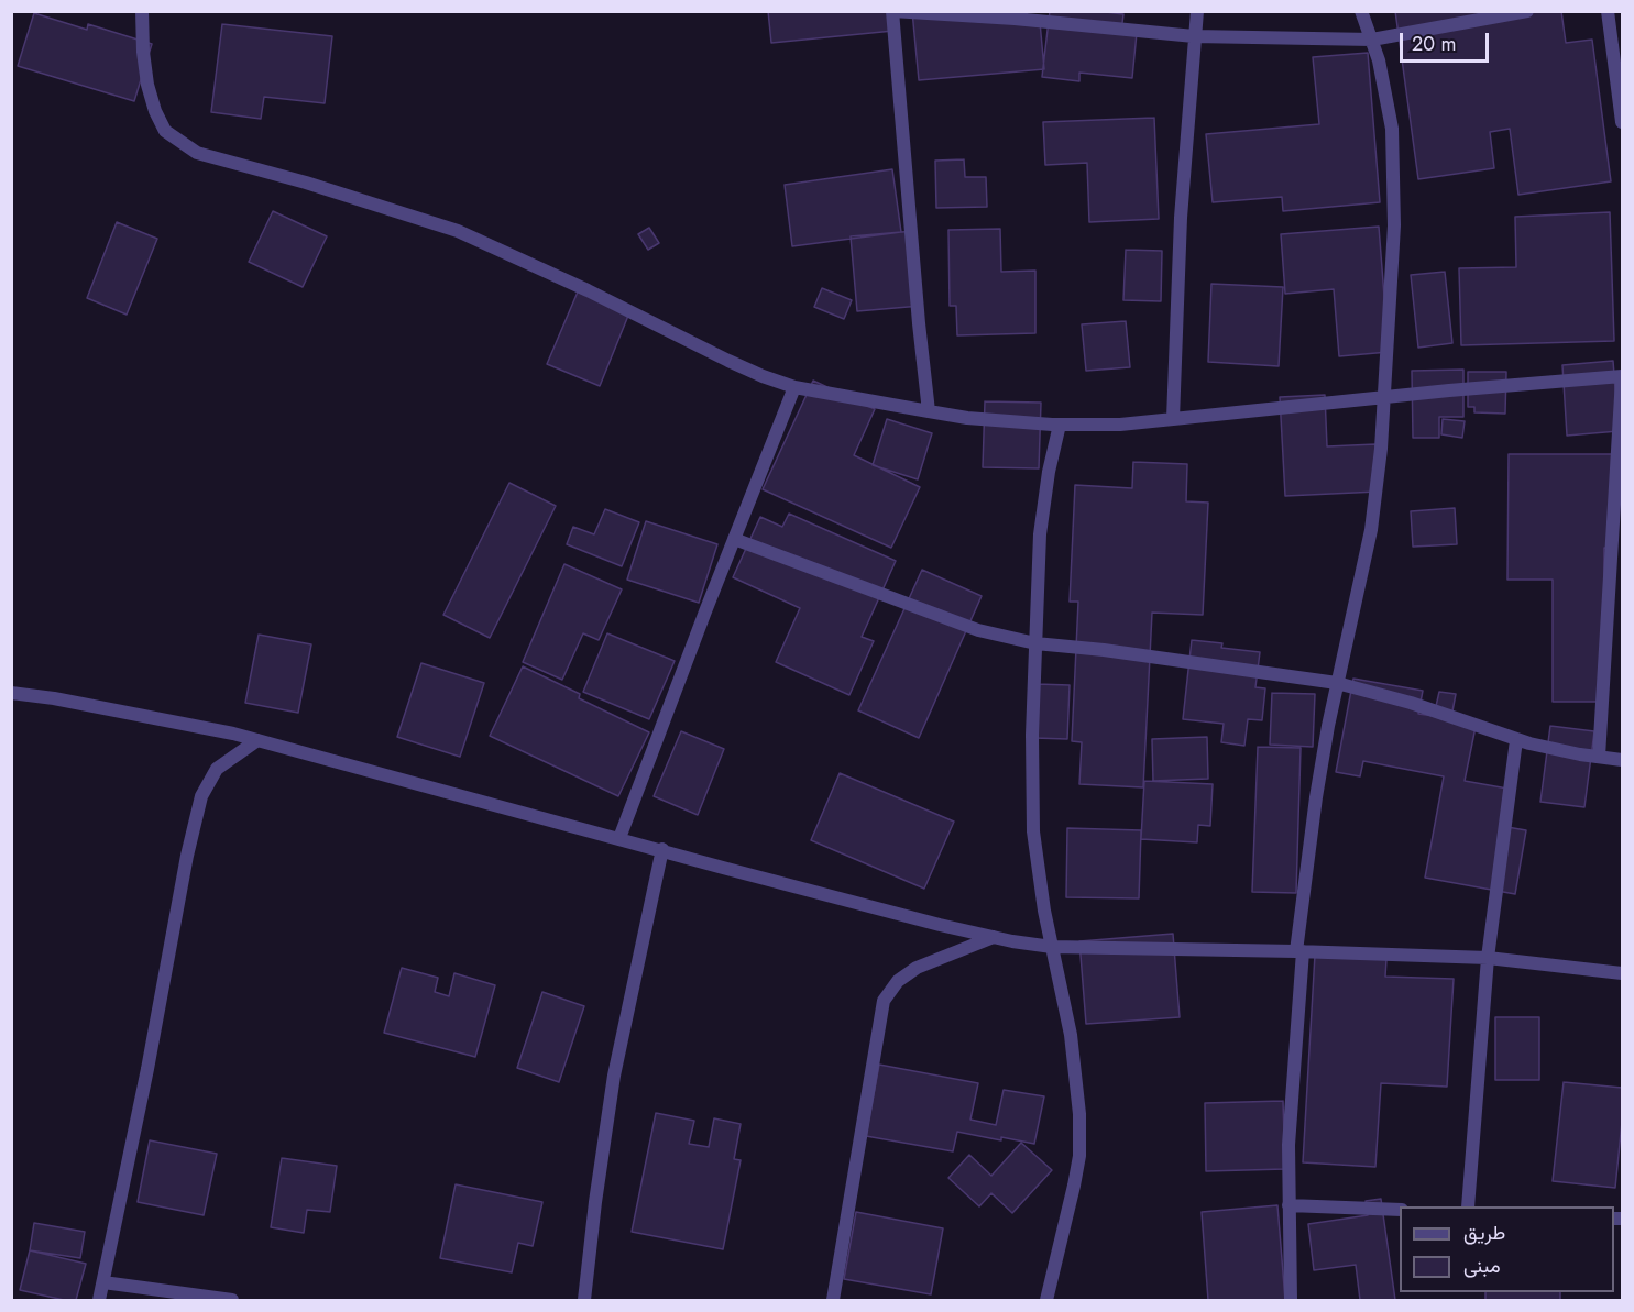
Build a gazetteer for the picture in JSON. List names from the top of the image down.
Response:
{
  "legend": ["طريق", "مبنى"],
  "scale_bar": "20 m"
}
